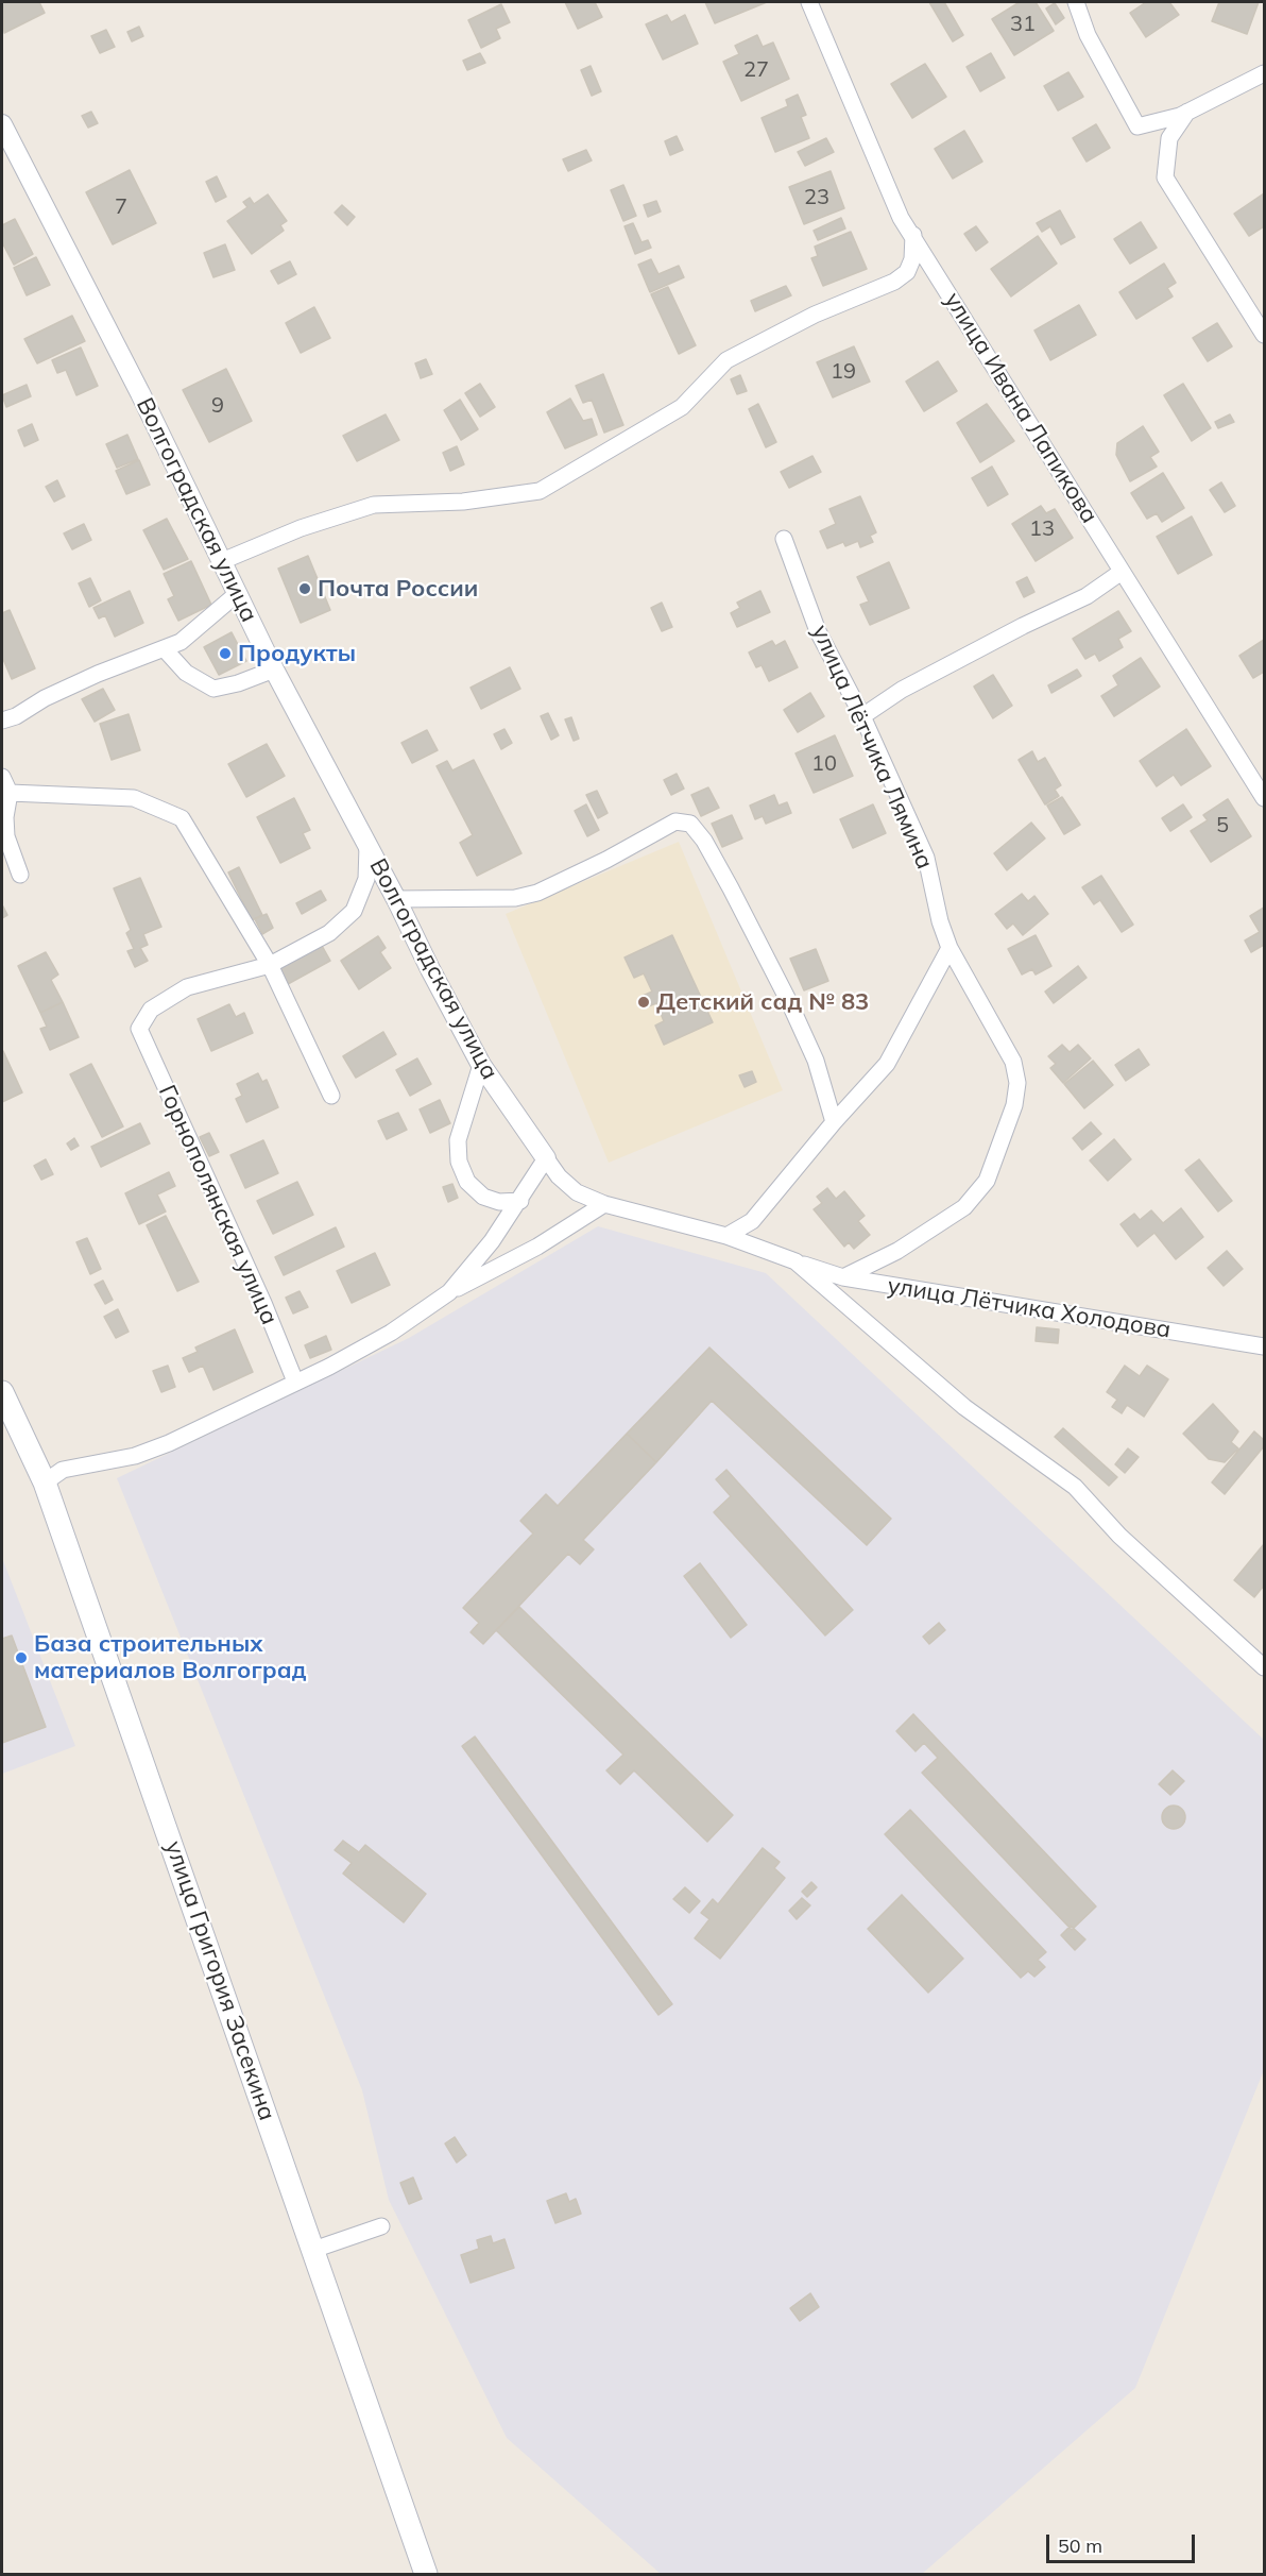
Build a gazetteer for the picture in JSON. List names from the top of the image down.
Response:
{
  "streets": {
    "main road": ["улица Григория Засекина"],
    "street": [
      "улица Ивана Лапикова",
      "Волгоградская улица",
      "улица Лётчика Лямина",
      "Горнополянская улица",
      "улица Лётчика Холодова"
    ]
  },
  "crossings": [
    ["Волгоградская улица", "улица Лётчика Холодова"],
    ["улица Лётчика Лямина", "улица Лётчика Холодова"]
  ],
  "places": [
    "Почта России",
    "Продукты",
    "Детский сад № 83",
    "База строительных материалов Волгоград"
  ],
  "house_numbers": [
    "31",
    "27",
    "23",
    "7",
    "19",
    "9",
    "13",
    "10",
    "5"
  ],
  "scale_bar": "50 m"
}
